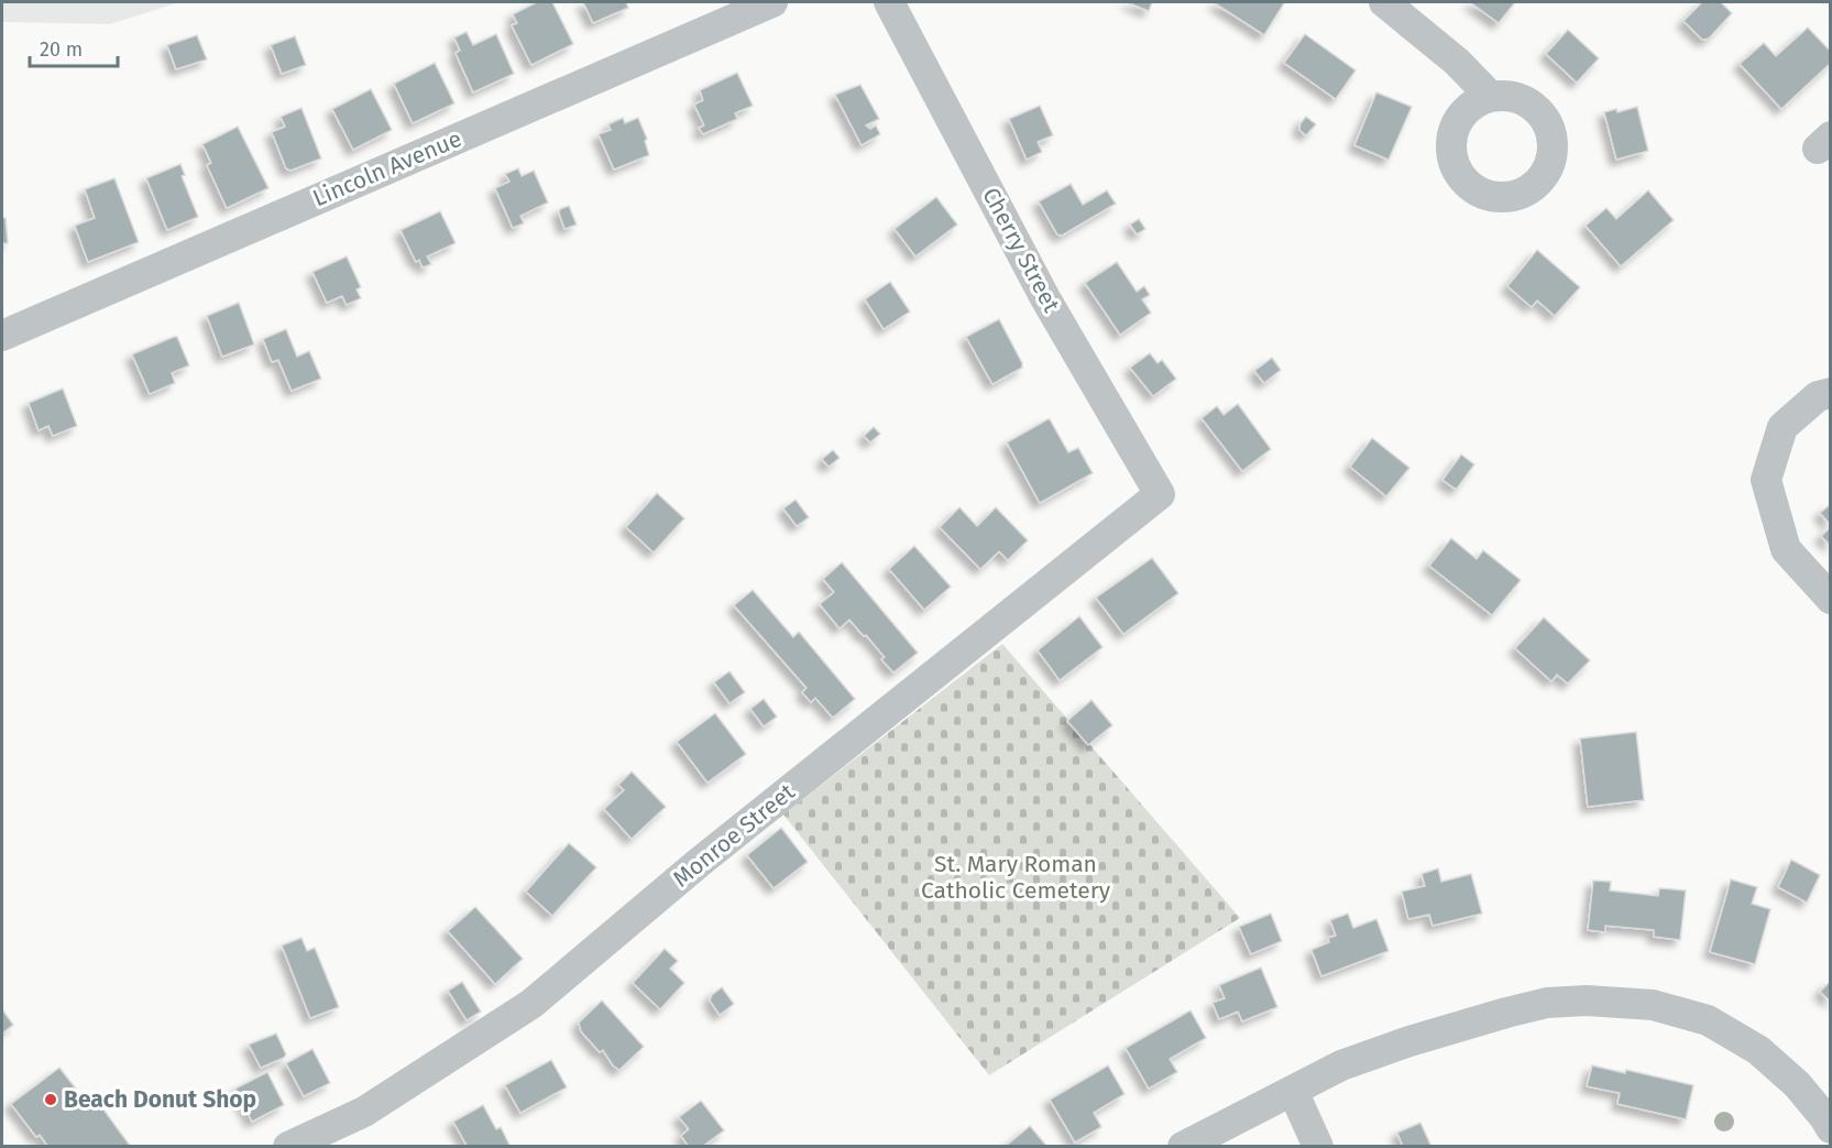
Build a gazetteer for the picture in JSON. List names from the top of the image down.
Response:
{
  "streets": {
    "street": ["Lincoln Avenue", "Cherry Street", "Monroe Street"]
  },
  "crossings": [
    ["Cherry Street", "Monroe Street"]
  ],
  "parks": ["St. Mary Roman Catholic Cemetery"],
  "places": ["Beach Donut Shop"],
  "scale_bar": "20 m"
}
